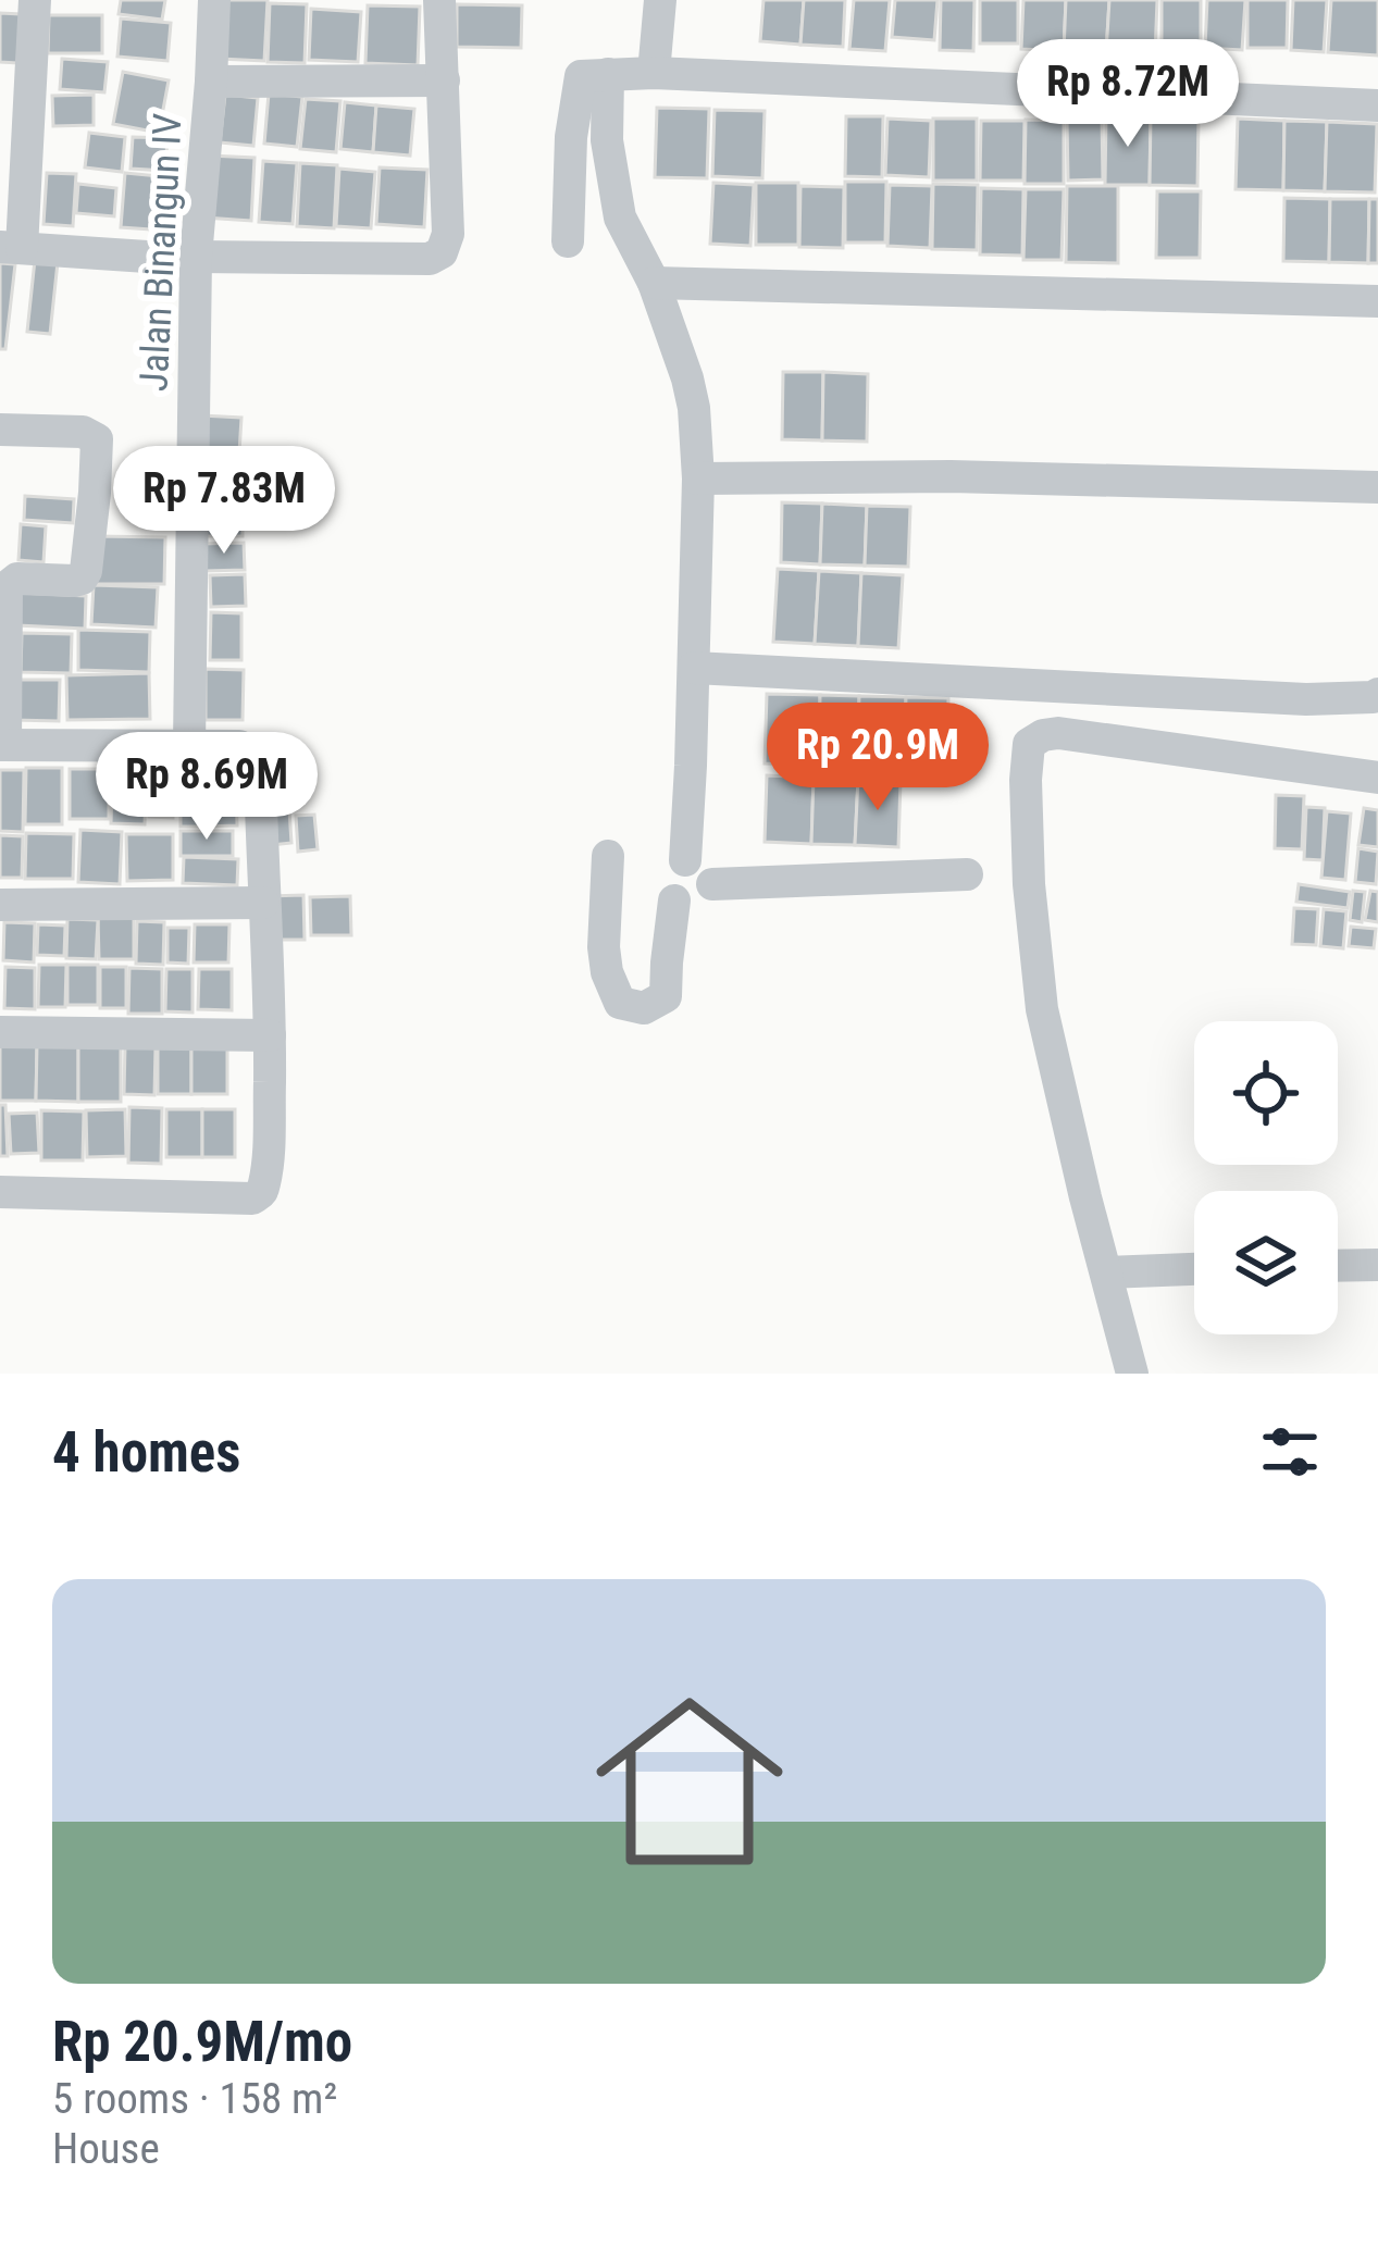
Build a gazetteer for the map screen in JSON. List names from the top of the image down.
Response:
{
  "streets": {
    "street": ["Jalan Binangun IV"]
  },
  "page": {
    "price": [
      "Rp 8.72M",
      "Rp 7.83M",
      "Rp 20.9M",
      "Rp 8.69M"
    ],
    "heading": "4 homes",
    "list": [
      {
        "name": "Rp 20.9M/mo",
        "note": "5 rooms · 158 m² · House"
      }
    ]
  }
}
